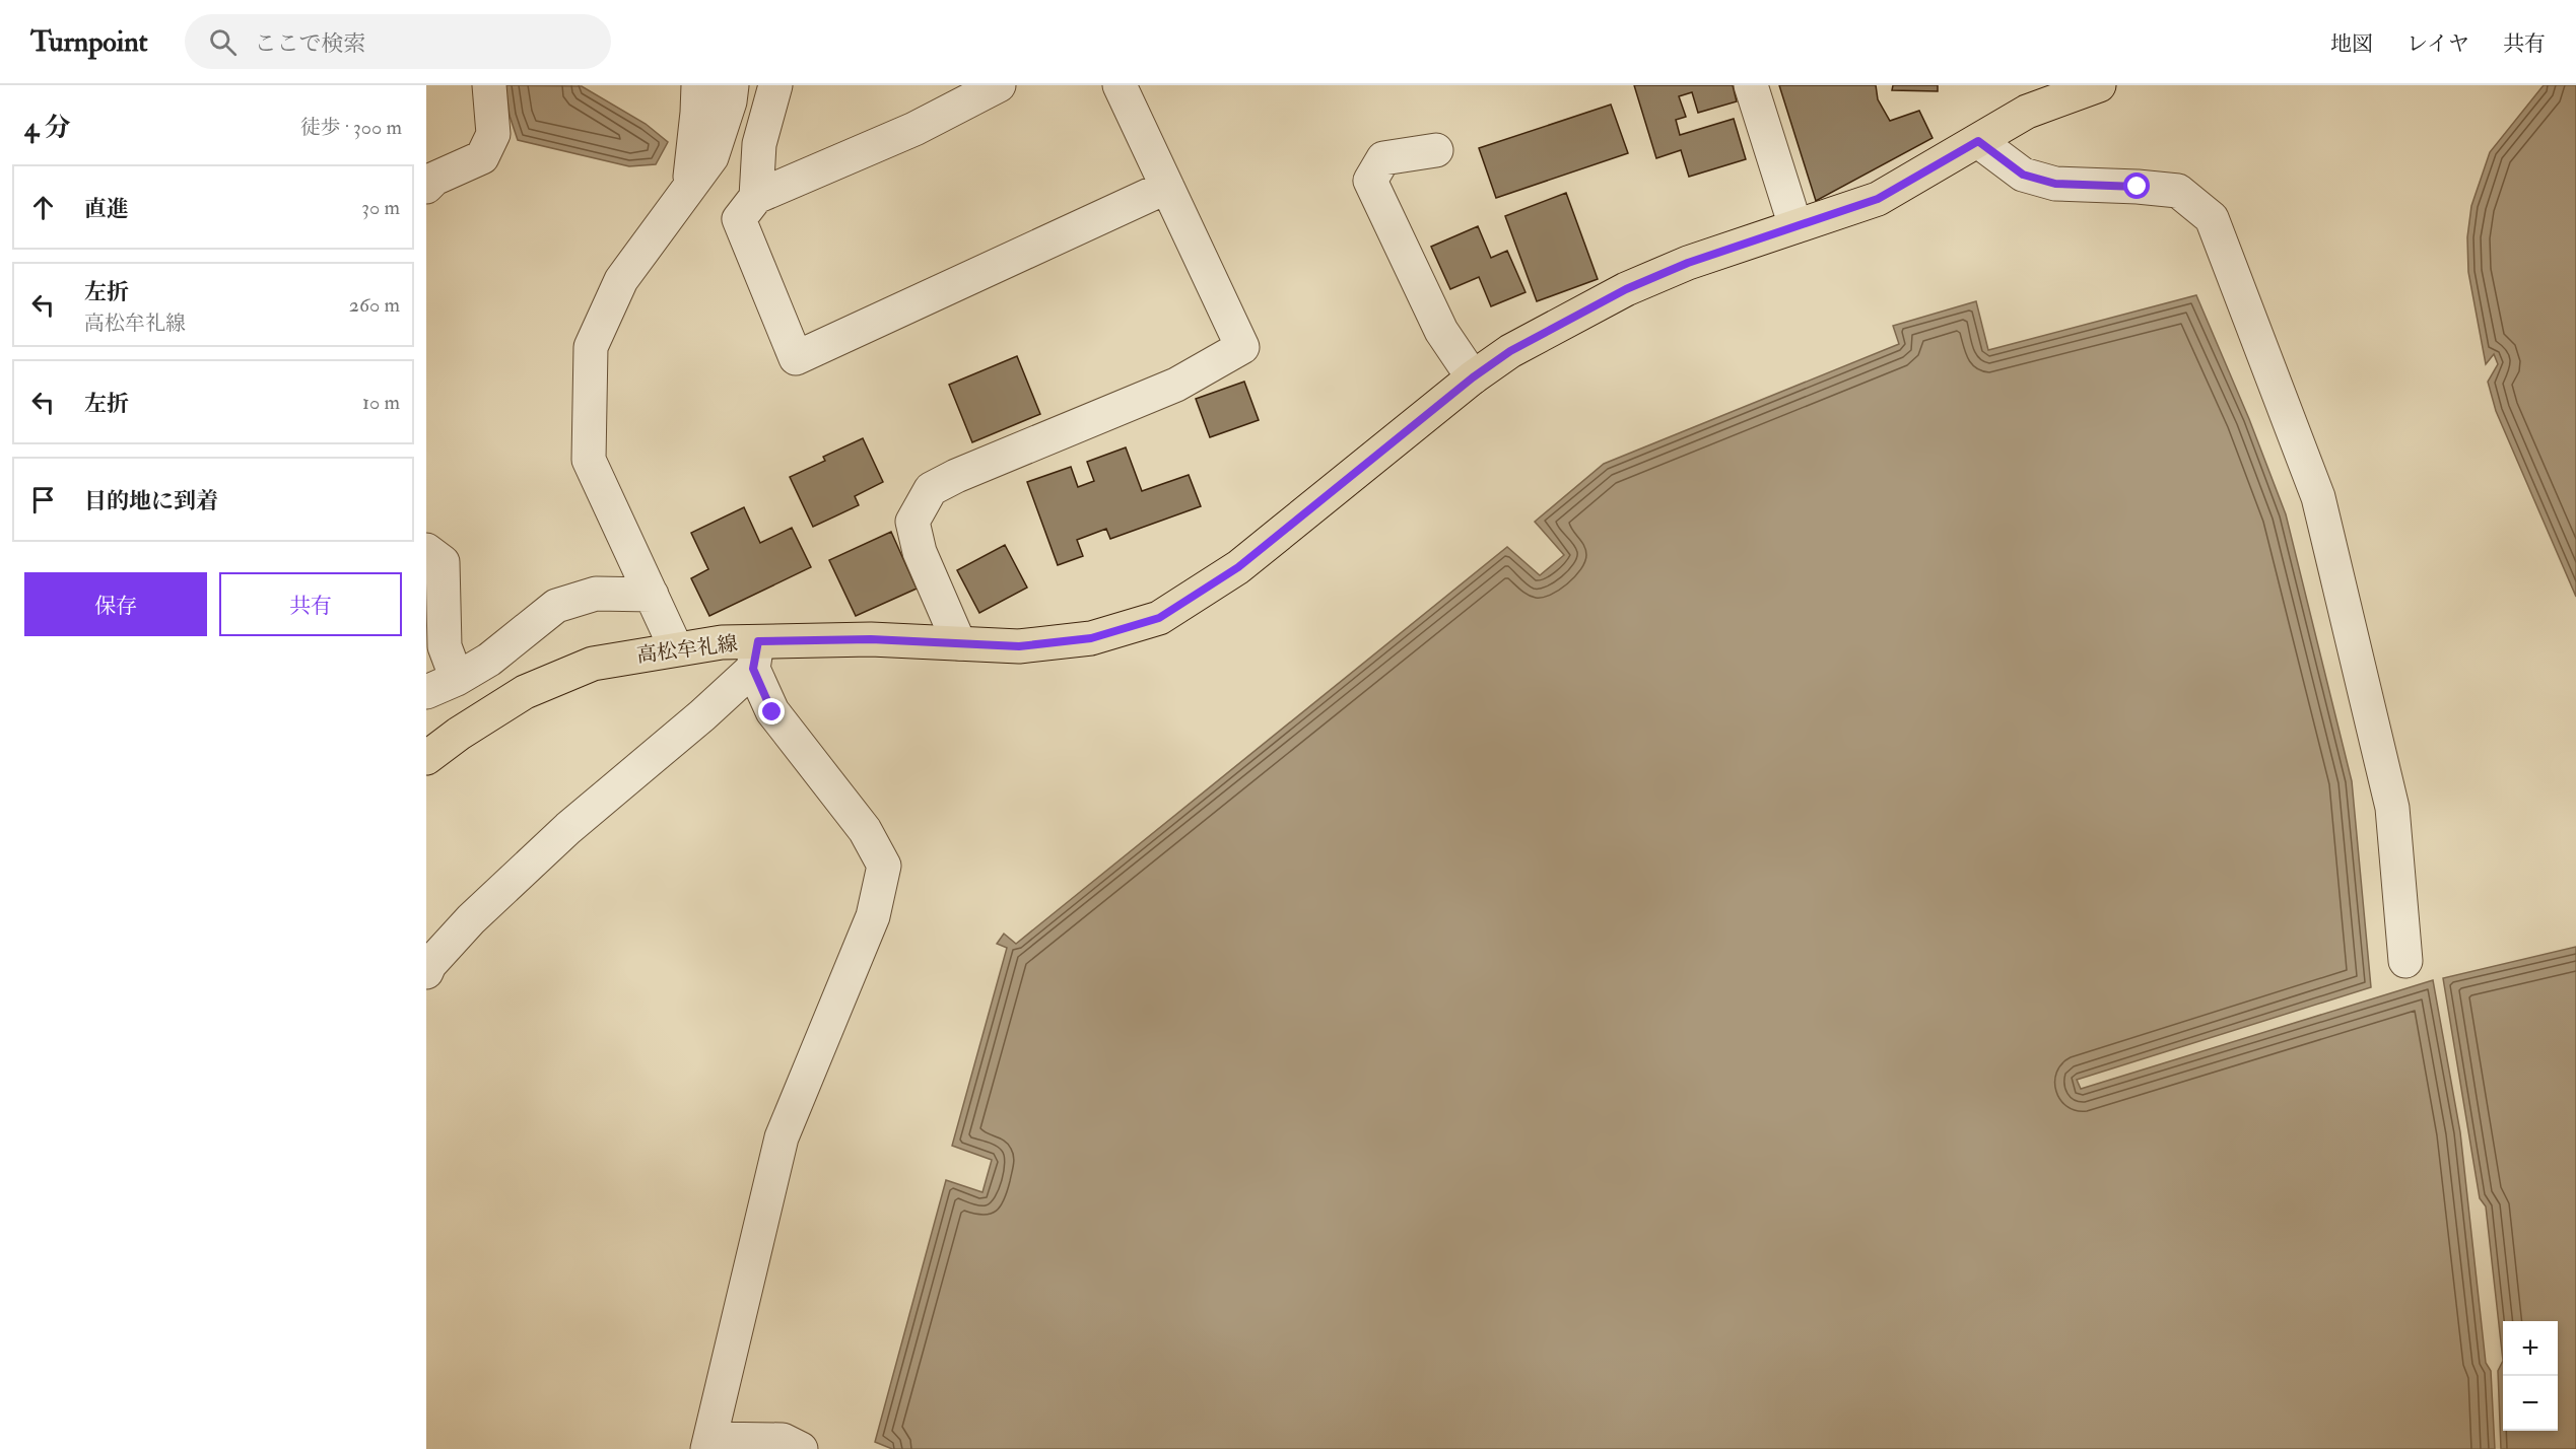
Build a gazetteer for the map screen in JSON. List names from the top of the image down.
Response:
{
  "streets": {
    "main road": ["高松牟礼線"]
  },
  "page": {
    "header": "Turnpoint",
    "search": "ここで検索",
    "nav": ["地図", "レイヤ", "共有"],
    "heading": ["4 分", "徒歩 · 300 m"],
    "list": [
      ["直進", "30 m"],
      ["左折", "高松牟礼線", "260 m"],
      ["左折", "10 m"],
      "目的地に到着"
    ],
    "buttons": ["保存", "共有"],
    "map_buttons": ["+", "−"]
  }
}
